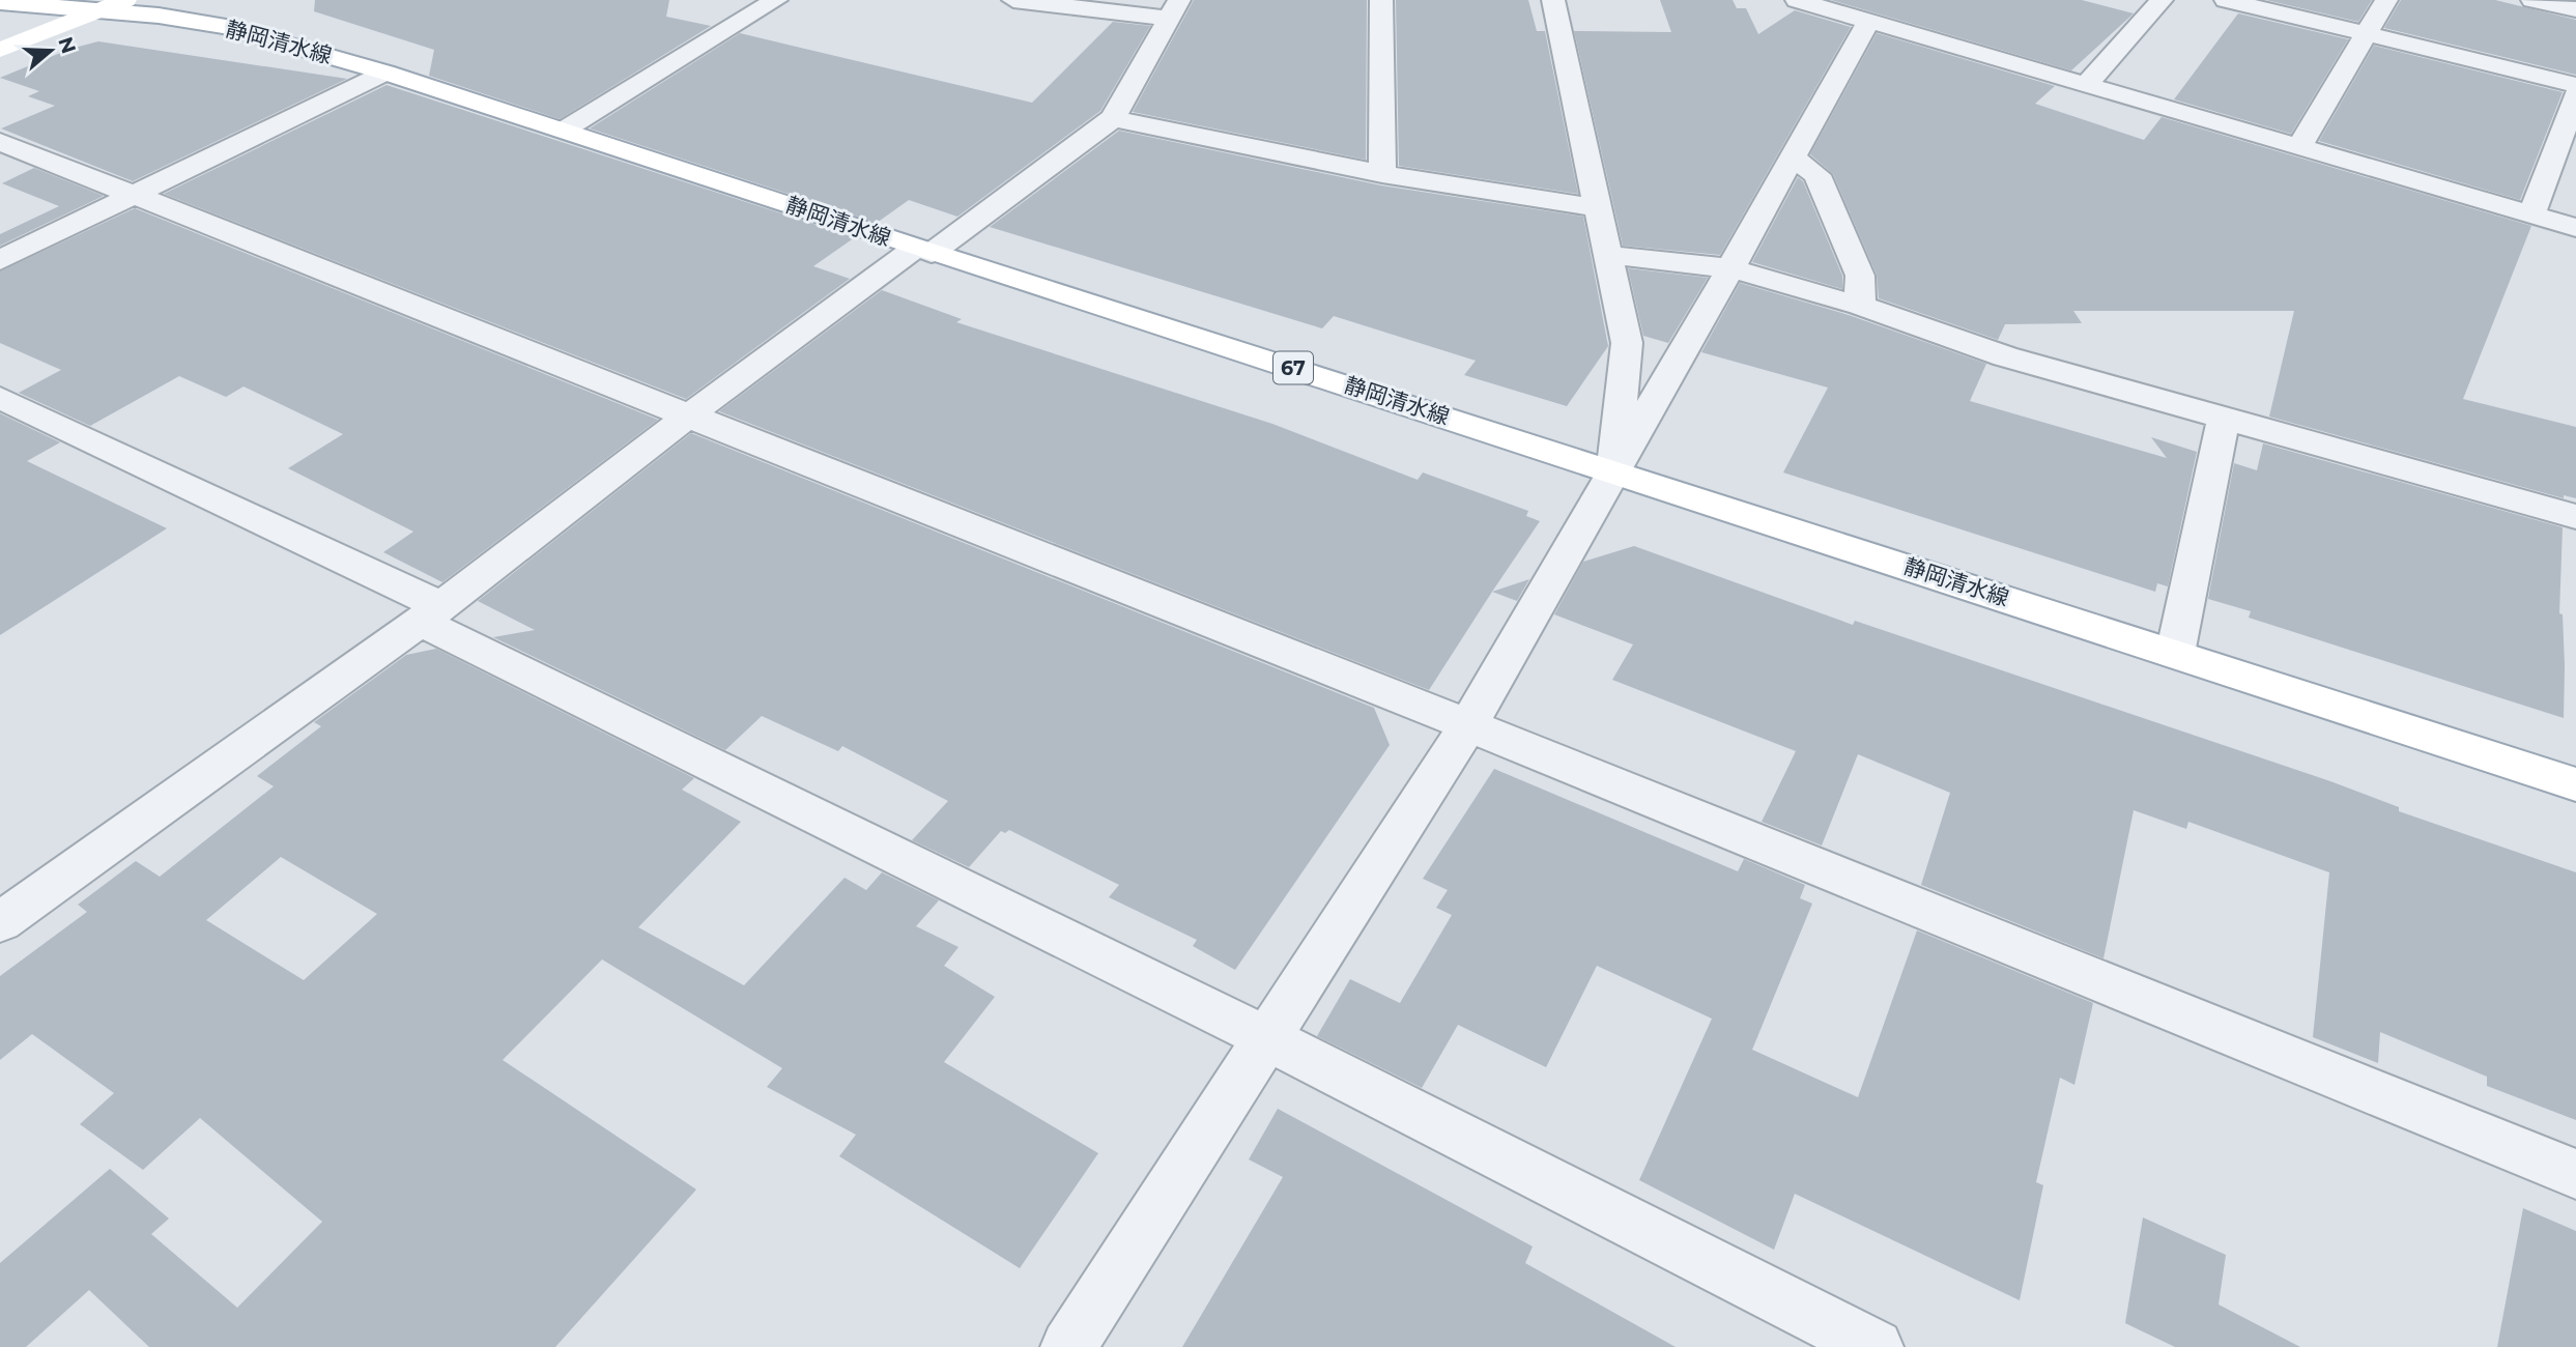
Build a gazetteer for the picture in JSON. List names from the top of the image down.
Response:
{
  "streets": {
    "main road": ["静岡清水線", "67"]
  },
  "north": "right"
}
